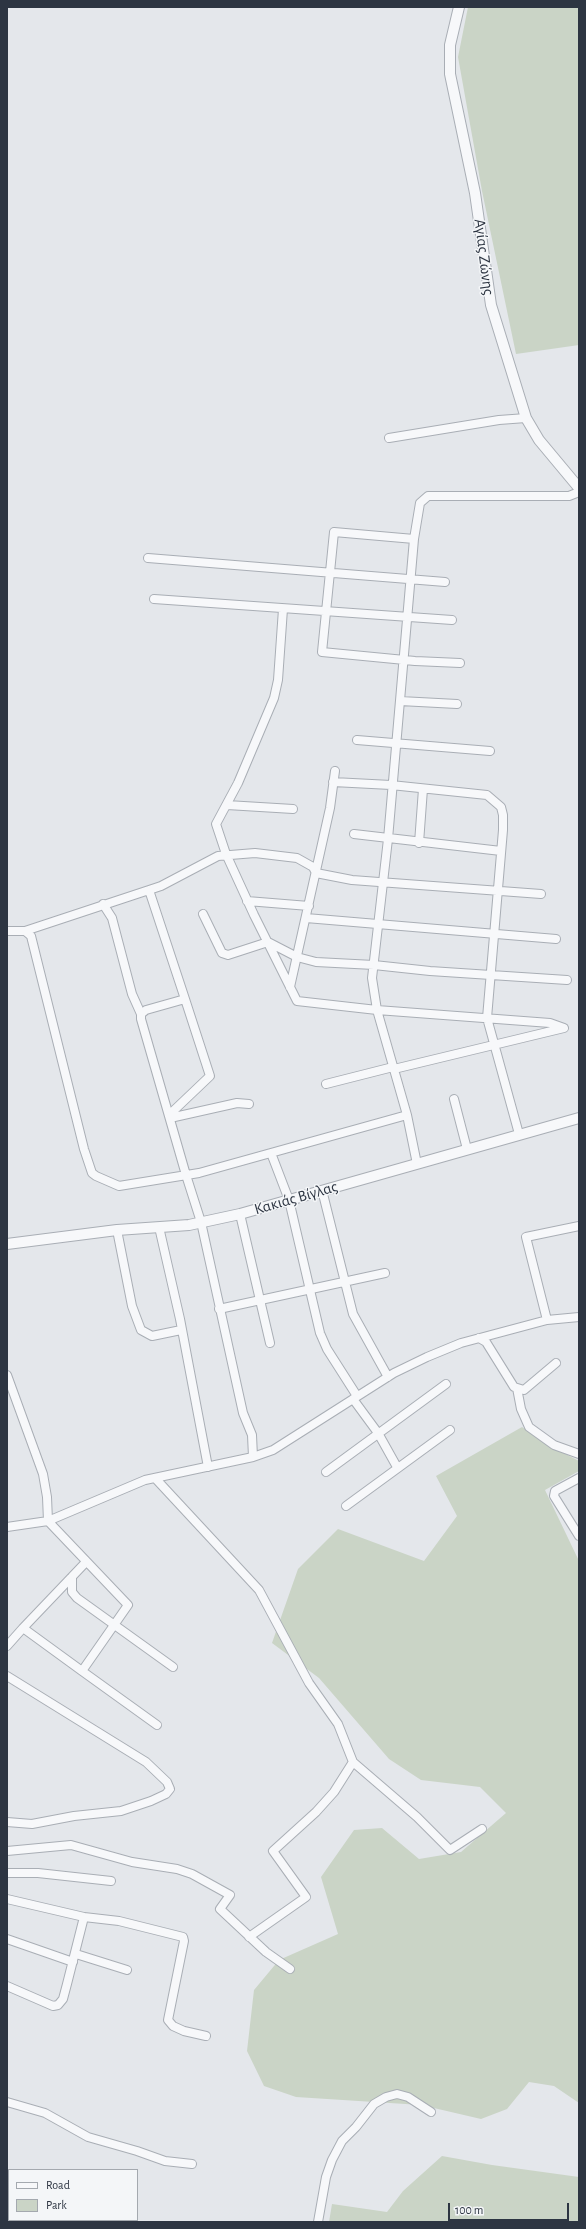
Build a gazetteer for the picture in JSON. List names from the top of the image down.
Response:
{
  "streets": {
    "street": ["Αγίας Ζώνης", "Κακιάς Βίγλας"]
  },
  "legend": ["Road", "Park"],
  "scale_bar": "100 m"
}
